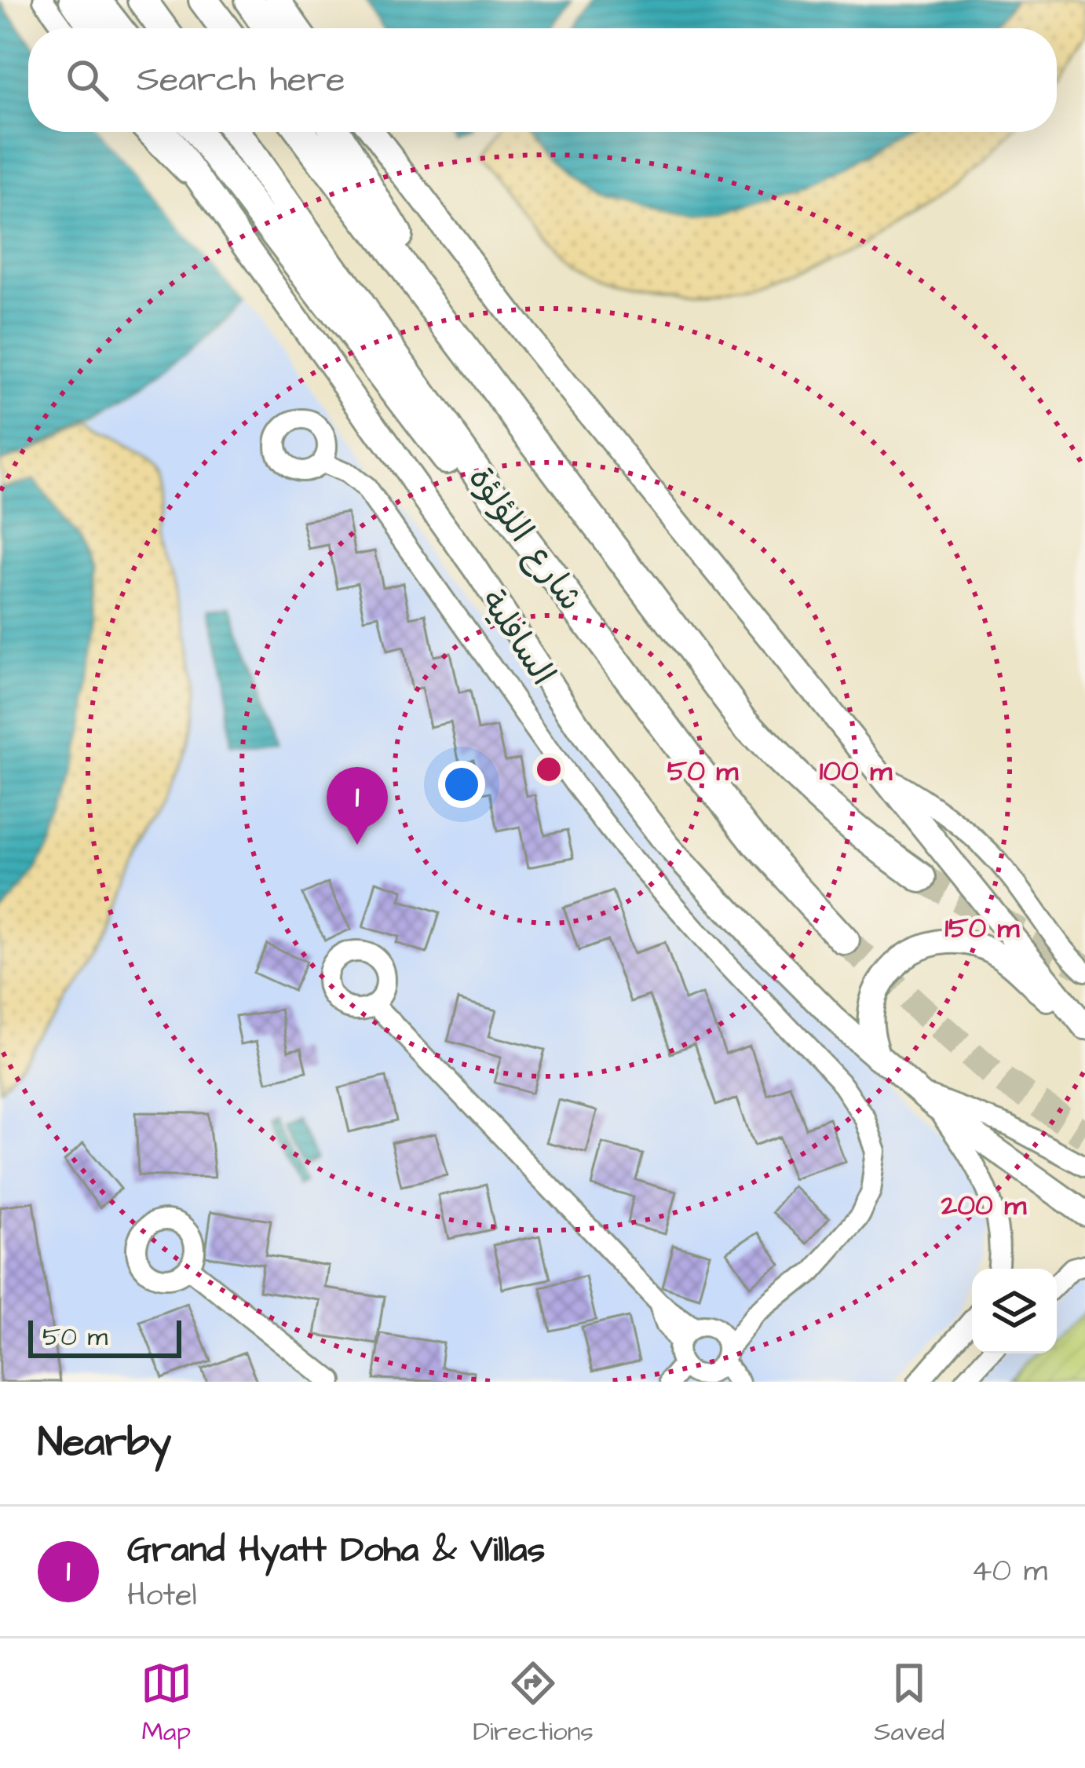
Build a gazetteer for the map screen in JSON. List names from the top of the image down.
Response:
{
  "streets": {
    "main road": ["شارع اللؤلؤة"],
    "street": ["السافلية"]
  },
  "scale_bar": "50 m",
  "page": {
    "search": "Search here",
    "pins": "1",
    "scale": "50 m",
    "heading": "Nearby",
    "list": [
      {
        "mark": "1",
        "name": "Grand Hyatt Doha & Villas",
        "note": "Hotel",
        "value": "40 m"
      }
    ],
    "nav": ["Map", "Directions", "Saved"]
  },
  "rings": [
    "50 m",
    "100 m",
    "150 m",
    "200 m"
  ]
}
